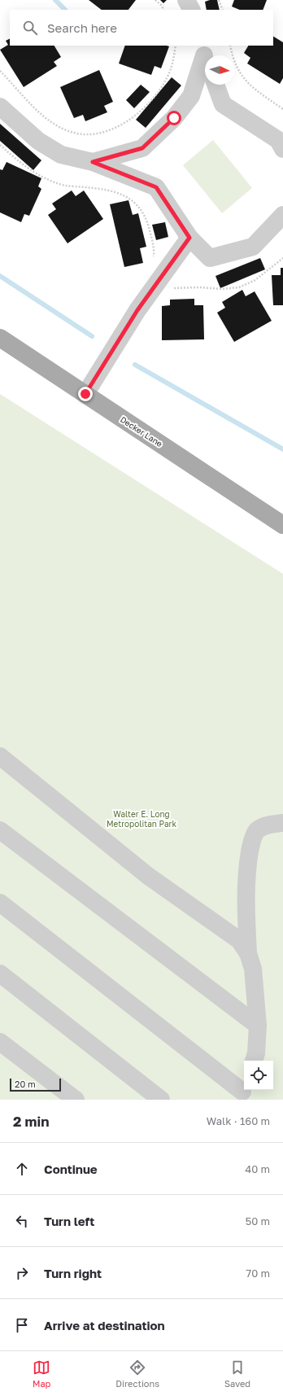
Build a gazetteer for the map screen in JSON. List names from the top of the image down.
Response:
{
  "streets": {
    "main road": ["Decker Lane"]
  },
  "parks": ["Walter E. Long Metropolitan Park"],
  "scale_bar": "20 m",
  "north": "right",
  "page": {
    "search": "Search here",
    "scale": "20 m",
    "heading": ["2 min", "Walk · 160 m"],
    "list": [
      ["Continue", "40 m"],
      ["Turn left", "50 m"],
      ["Turn right", "70 m"],
      "Arrive at destination"
    ],
    "nav": ["Map", "Directions", "Saved"]
  }
}
